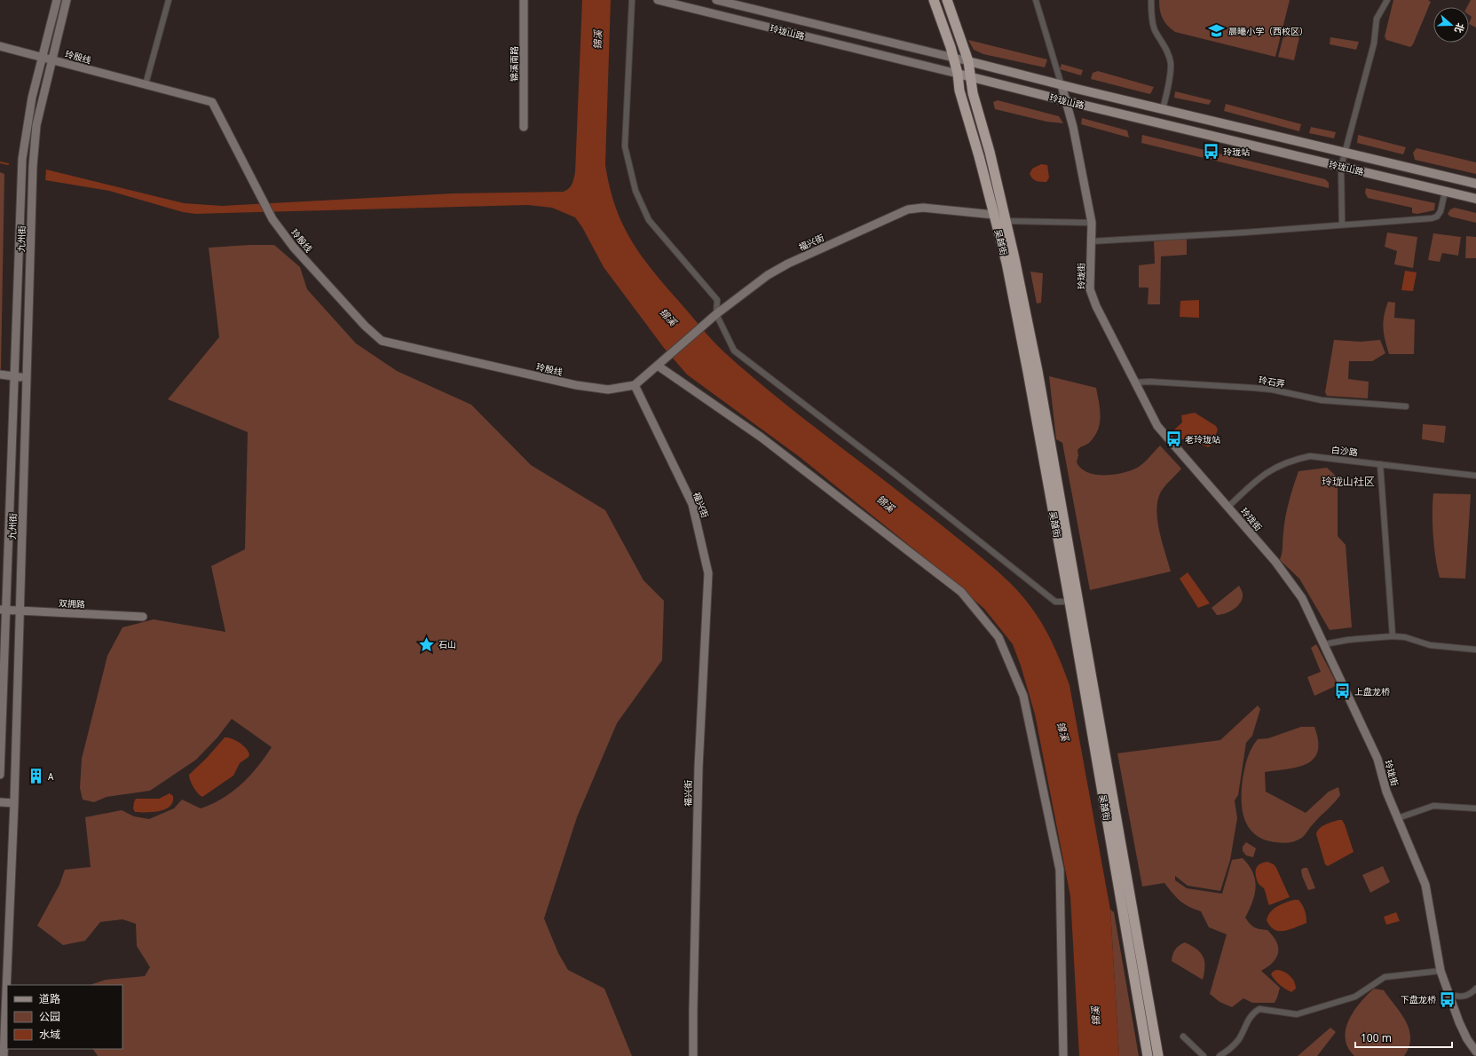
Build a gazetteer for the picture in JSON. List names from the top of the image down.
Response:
{
  "streets": {
    "highway": ["吴越街"],
    "main road": ["玲珑山路"],
    "street": [
      "玲殷线",
      "锦溪南路",
      "九州街",
      "福兴街",
      "玲珑街",
      "玲石弄",
      "白沙路",
      "双拥路"
    ]
  },
  "crossings": [
    ["玲珑山路", "吴越街"],
    ["玲珑山路", "玲珑街"],
    ["玲殷线", "九州街"],
    ["玲殷线", "福兴街"],
    ["九州街", "双拥路"],
    ["福兴街", "吴越街"],
    ["玲珑街", "玲石弄"],
    ["玲珑街", "白沙路"]
  ],
  "districts": ["玲珑山社区"],
  "water": ["锦溪"],
  "places": {
    "school or university": ["晨曦小学（西校区）"],
    "bus stop": [
      "玲珑站",
      "老玲珑站",
      "上盘龙桥",
      "下盘龙桥"
    ],
    "place": ["石山"],
    "building": ["A"]
  },
  "legend": ["道路", "公园", "水域"],
  "scale_bar": "100 m",
  "north": "right"
}
